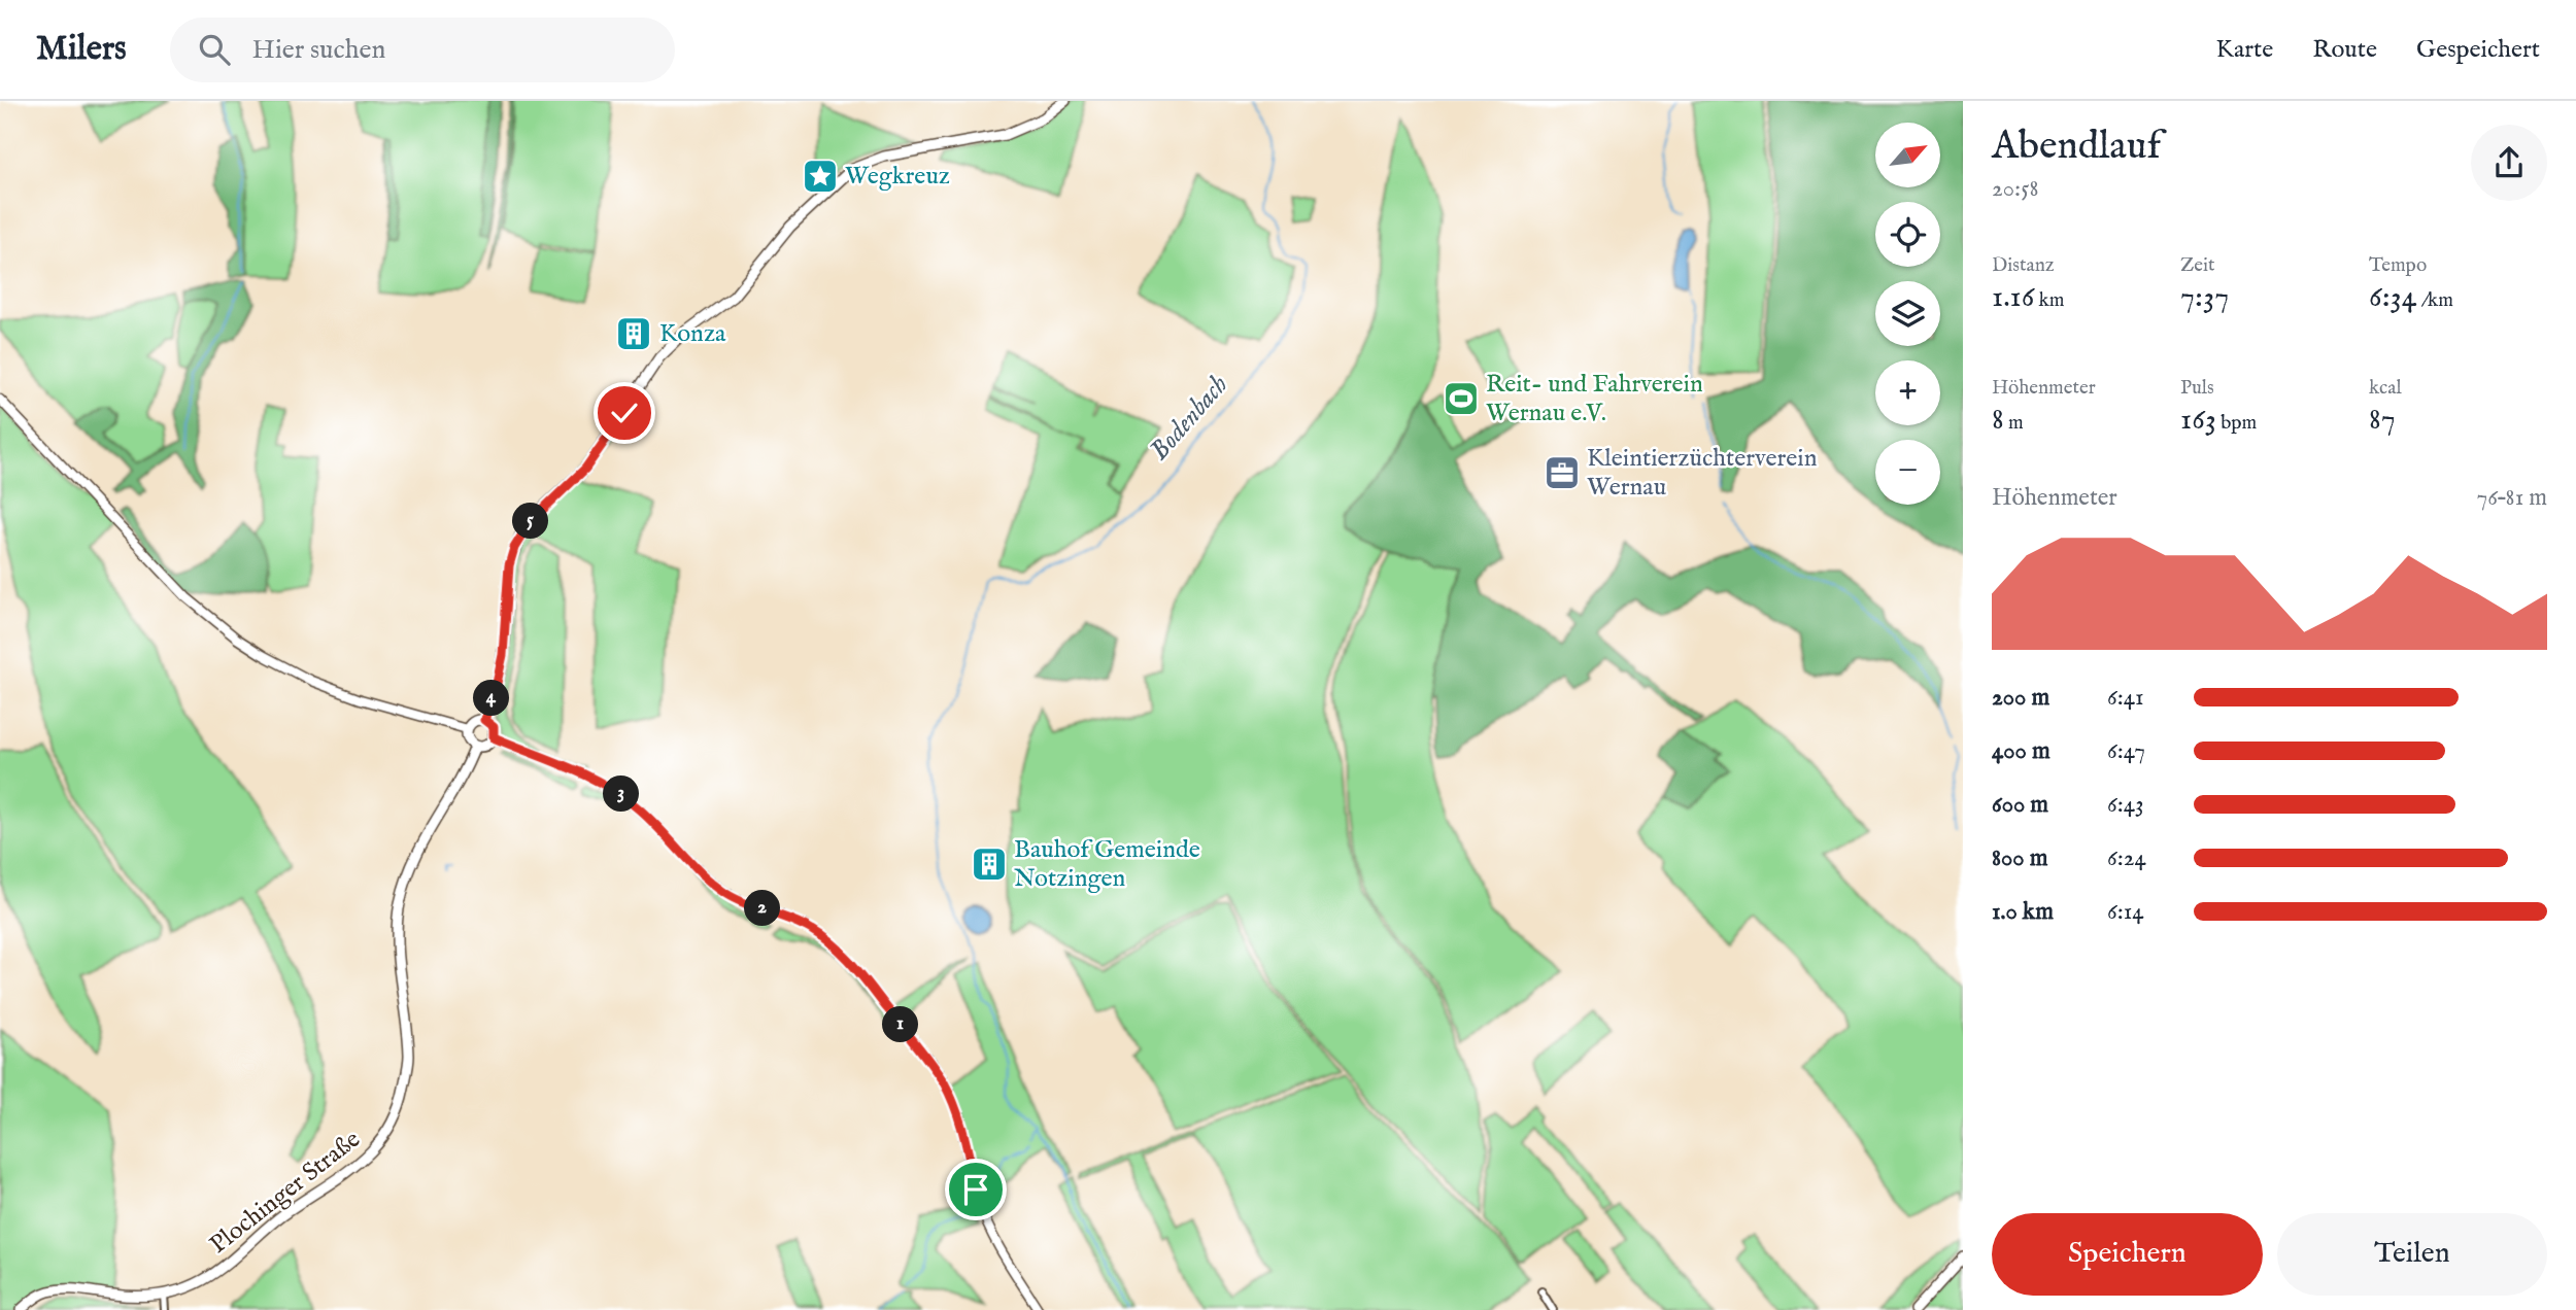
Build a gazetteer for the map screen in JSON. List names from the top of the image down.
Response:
{
  "streets": {
    "main road": ["Plochinger Straße"]
  },
  "water": ["Bodenbach"],
  "places": {
    "place": ["Wegkreuz"],
    "building": ["Konza", "Bauhof Gemeinde Notzingen"],
    "sports": ["Reit- und Fahrverein Wernau e.V."],
    "office": ["Kleintierzüchterverein Wernau"]
  },
  "north": "top right",
  "page": {
    "header": "Milers",
    "search": "Hier suchen",
    "nav": ["Karte", "Route", "Gespeichert"],
    "heading": ["Abendlauf", "20:58"],
    "map_buttons": ["+", "−"],
    "stats": [
      ["Distanz", "1.16 km"],
      ["Zeit", "7:37"],
      ["Tempo", "6:34 /km"],
      ["Höhenmeter", "8 m"],
      ["Puls", "163 bpm"],
      ["kcal", "87"]
    ],
    "chart": ["Höhenmeter", "76–81 m"],
    "pins": [
      "5",
      "4",
      "3",
      "2",
      "1"
    ],
    "list": [
      {
        "name": "200 m",
        "note": "6:41"
      },
      {
        "name": "400 m",
        "note": "6:47"
      },
      {
        "name": "600 m",
        "note": "6:43"
      },
      {
        "name": "800 m",
        "note": "6:24"
      },
      {
        "name": "1.0 km",
        "note": "6:14"
      }
    ],
    "buttons": ["Speichern", "Teilen"]
  }
}
